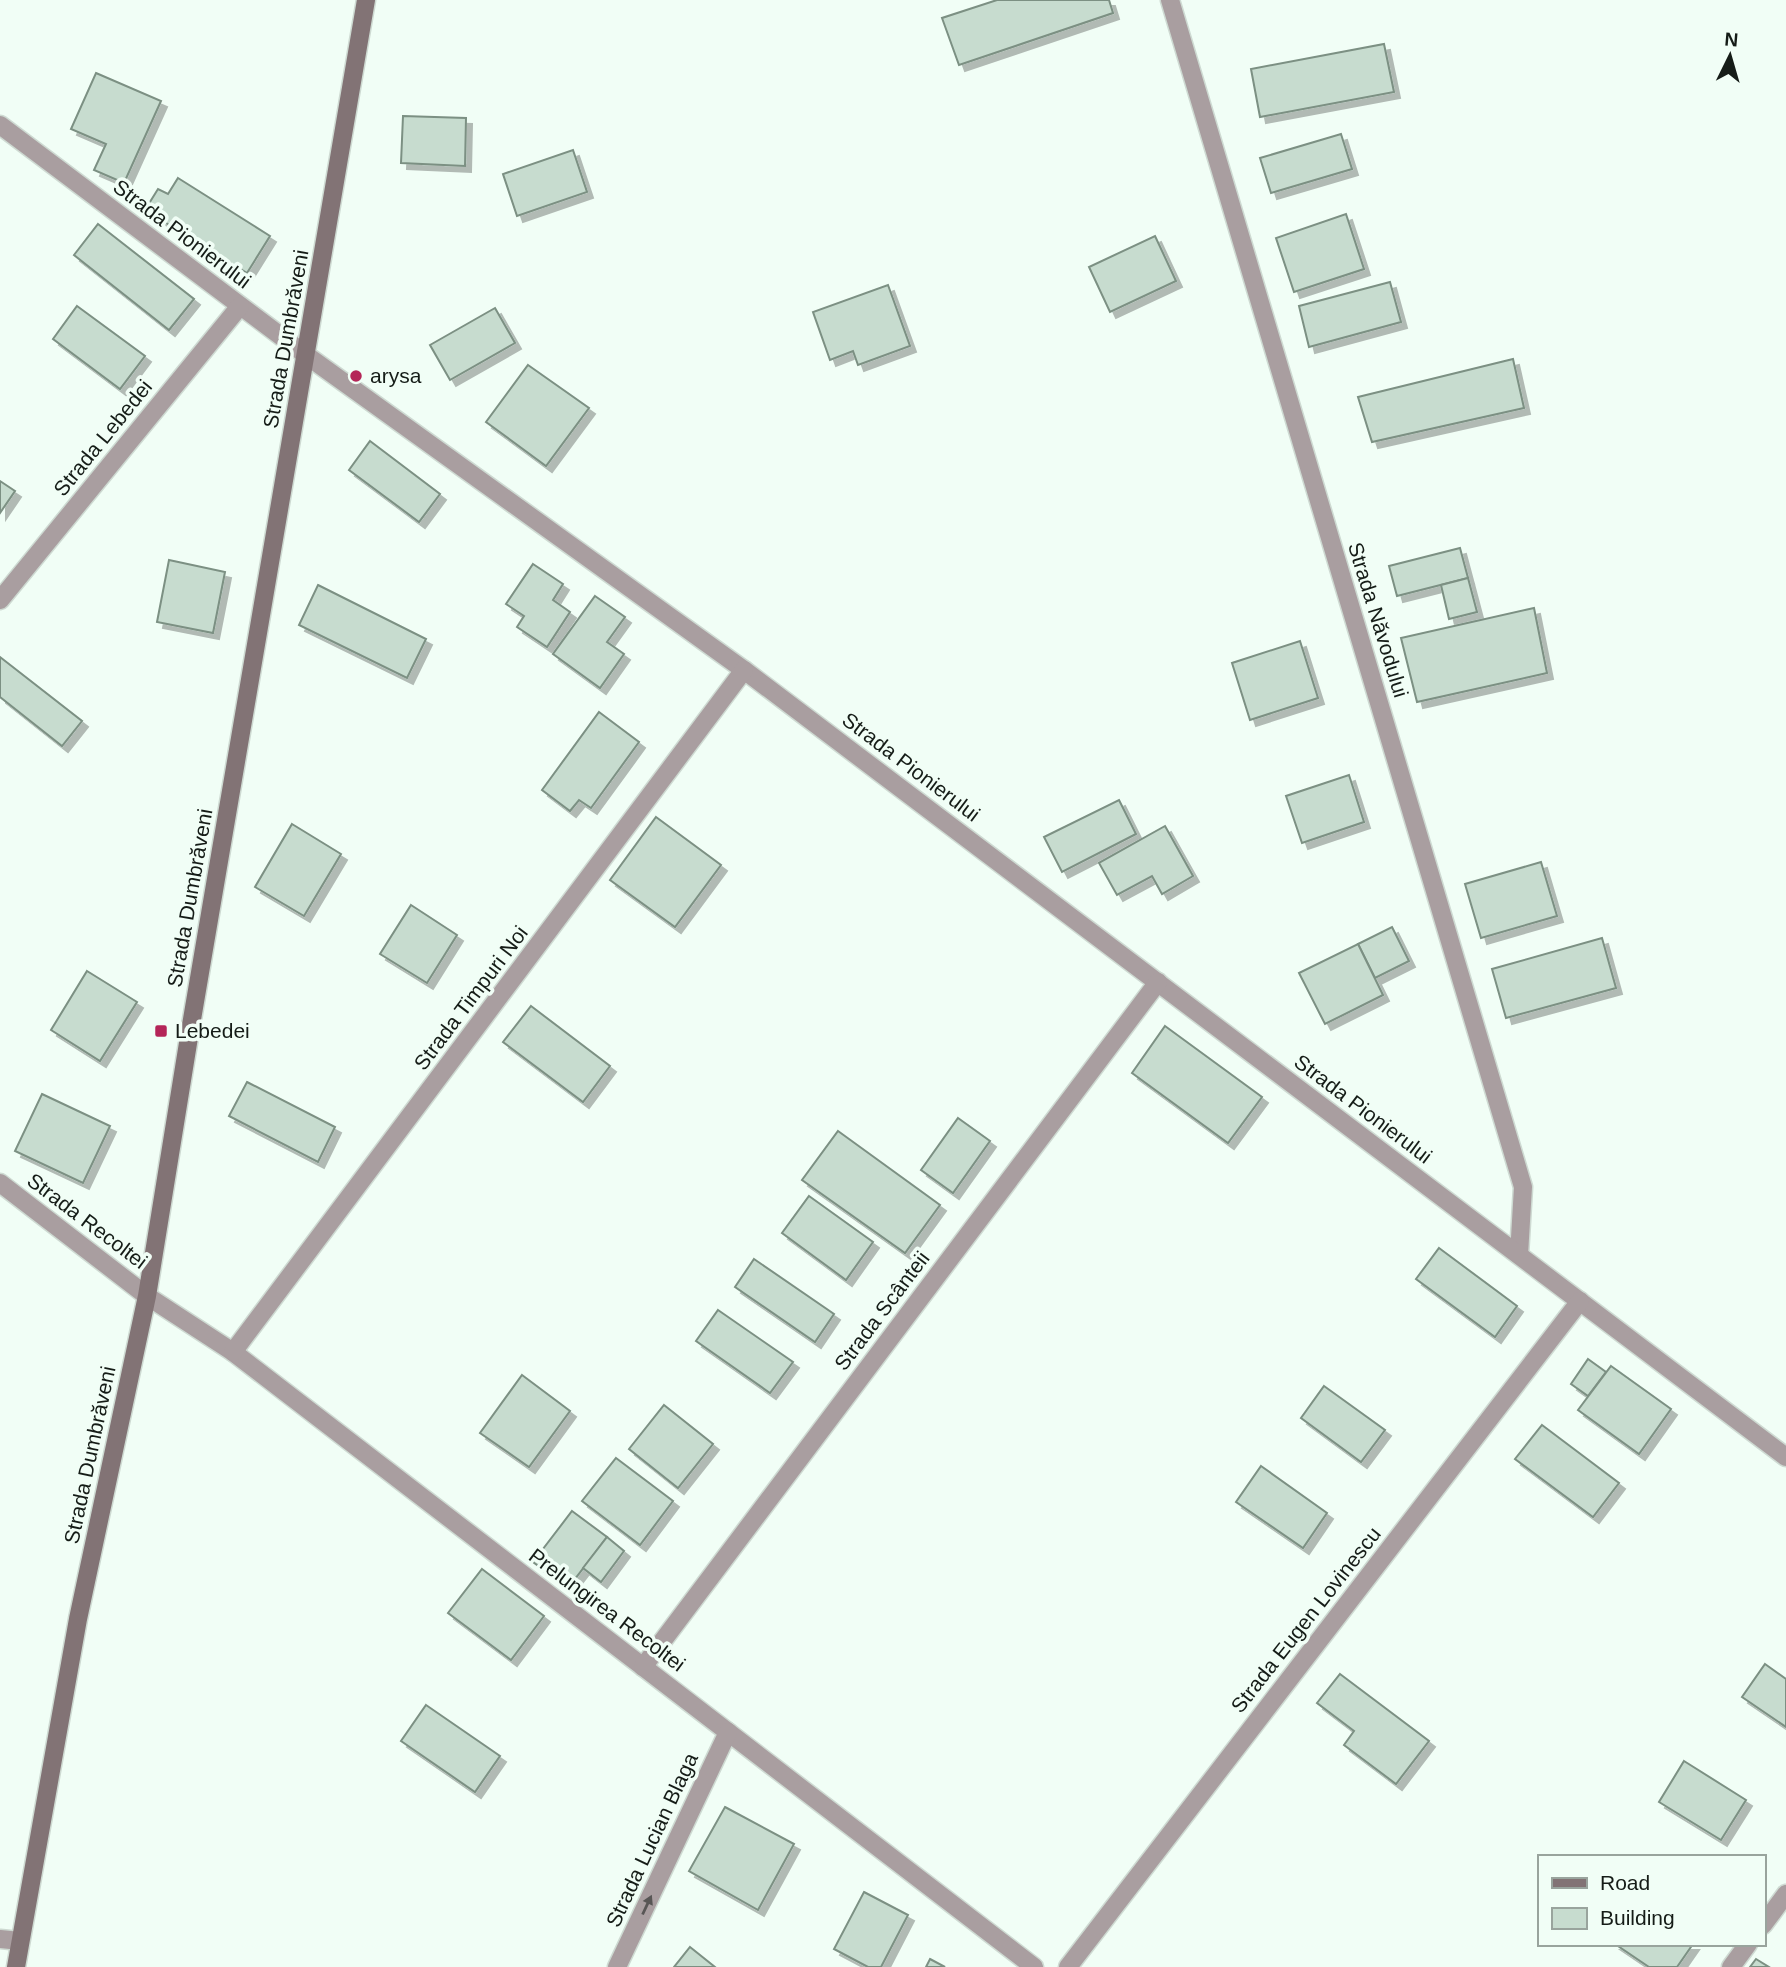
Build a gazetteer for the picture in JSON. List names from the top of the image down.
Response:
{
  "streets": {
    "street": [
      "Strada Pionierului",
      "Strada Dumbrăveni",
      "Strada Lebedei",
      "Strada Năvodului",
      "Strada Timpuri Noi",
      "Strada Recoltei",
      "Strada Scânteii",
      "Prelungirea Recoltei",
      "Strada Eugen Lovinescu",
      "Strada Lucian Blaga"
    ]
  },
  "crossings": [
    ["Strada Pionierului", "Strada Dumbrăveni"],
    ["Strada Pionierului", "Strada Lebedei"],
    ["Strada Pionierului", "Strada Năvodului"],
    ["Strada Pionierului", "Strada Timpuri Noi"],
    ["Strada Pionierului", "Strada Scânteii"],
    ["Strada Pionierului", "Strada Eugen Lovinescu"],
    ["Strada Dumbrăveni", "Strada Recoltei"],
    ["Strada Dumbrăveni", "Prelungirea Recoltei"],
    ["Strada Timpuri Noi", "Prelungirea Recoltei"],
    ["Strada Recoltei", "Prelungirea Recoltei"],
    ["Strada Scânteii", "Prelungirea Recoltei"],
    ["Prelungirea Recoltei", "Strada Lucian Blaga"]
  ],
  "one_way": ["Strada Lucian Blaga"],
  "places": {
    "other": ["arysa"],
    "transit": ["Lebedei"]
  },
  "legend": ["Road", "Building"],
  "north": "top"
}
